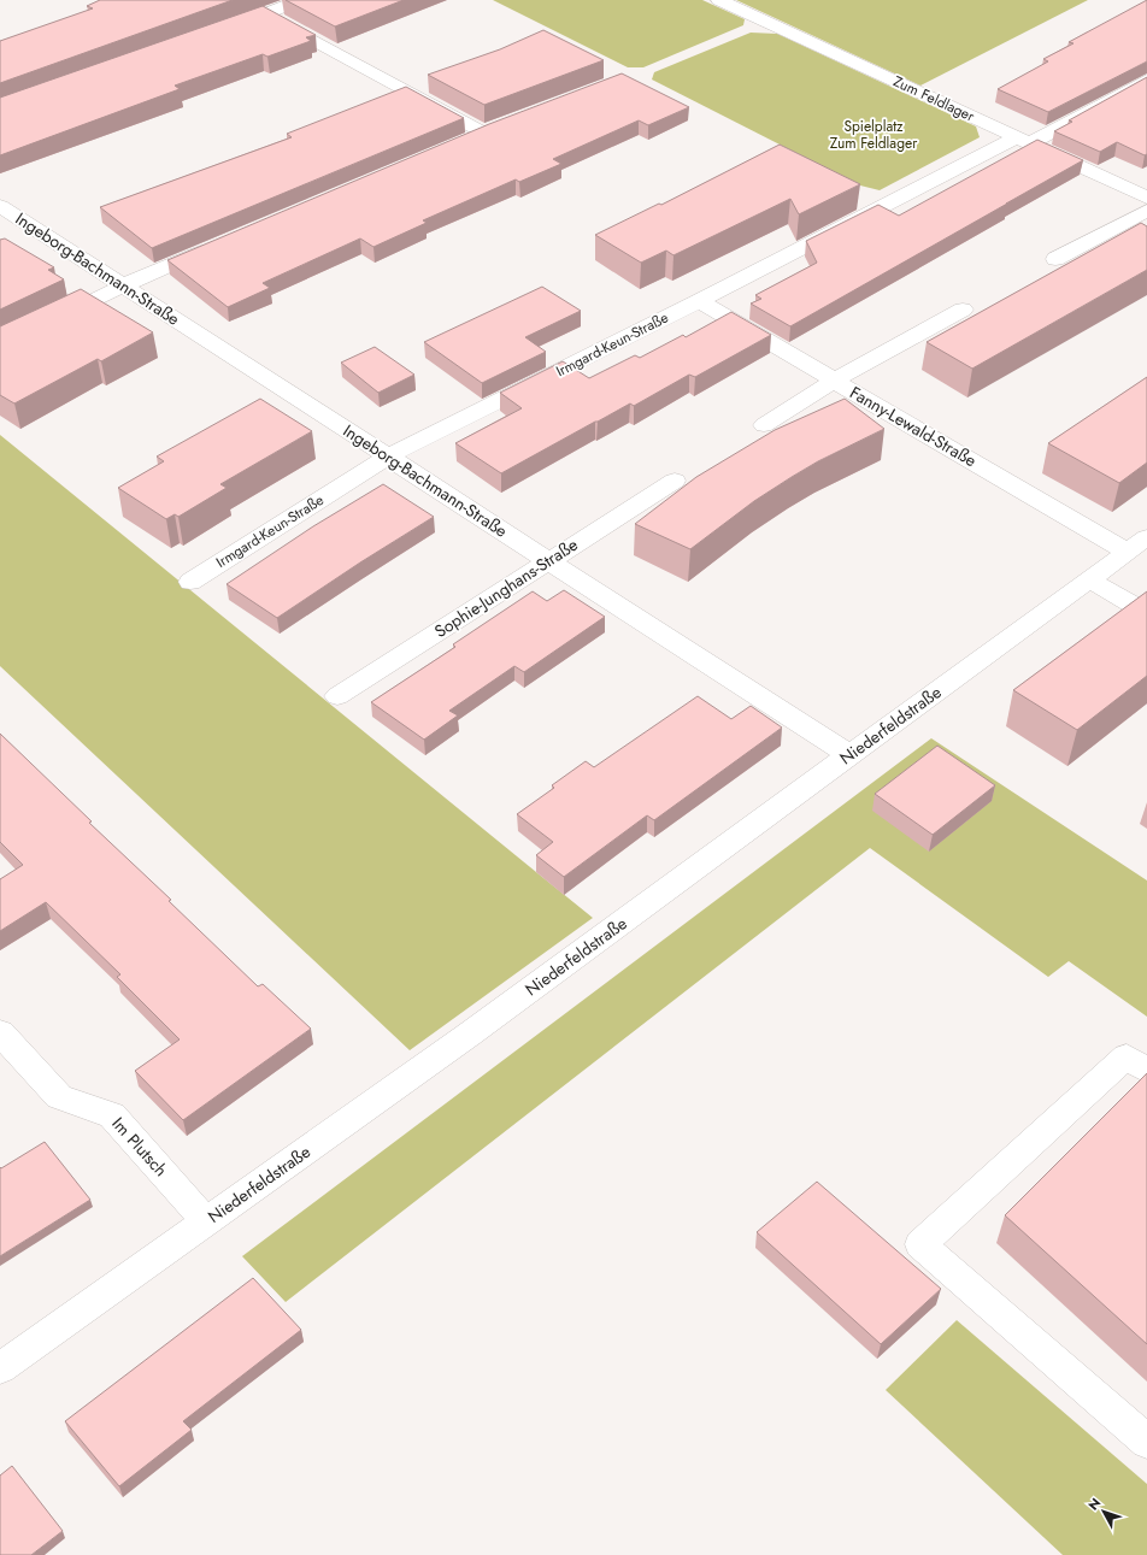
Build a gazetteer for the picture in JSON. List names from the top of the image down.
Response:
{
  "streets": {
    "street": [
      "Zum Feldlager",
      "Ingeborg-Bachmann-Straße",
      "Irmgard-Keun-Straße",
      "Fanny-Lewald-Straße",
      "Sophie-Junghans-Straße",
      "Niederfeldstraße",
      "Im Plutsch"
    ]
  },
  "crossings": [
    ["Zum Feldlager", "Irmgard-Keun-Straße"],
    ["Ingeborg-Bachmann-Straße", "Irmgard-Keun-Straße"],
    ["Ingeborg-Bachmann-Straße", "Sophie-Junghans-Straße"],
    ["Ingeborg-Bachmann-Straße", "Niederfeldstraße"],
    ["Irmgard-Keun-Straße", "Fanny-Lewald-Straße"],
    ["Fanny-Lewald-Straße", "Niederfeldstraße"],
    ["Niederfeldstraße", "Im Plutsch"]
  ],
  "parks": ["Spielplatz Zum Feldlager"],
  "north": "top left"
}
